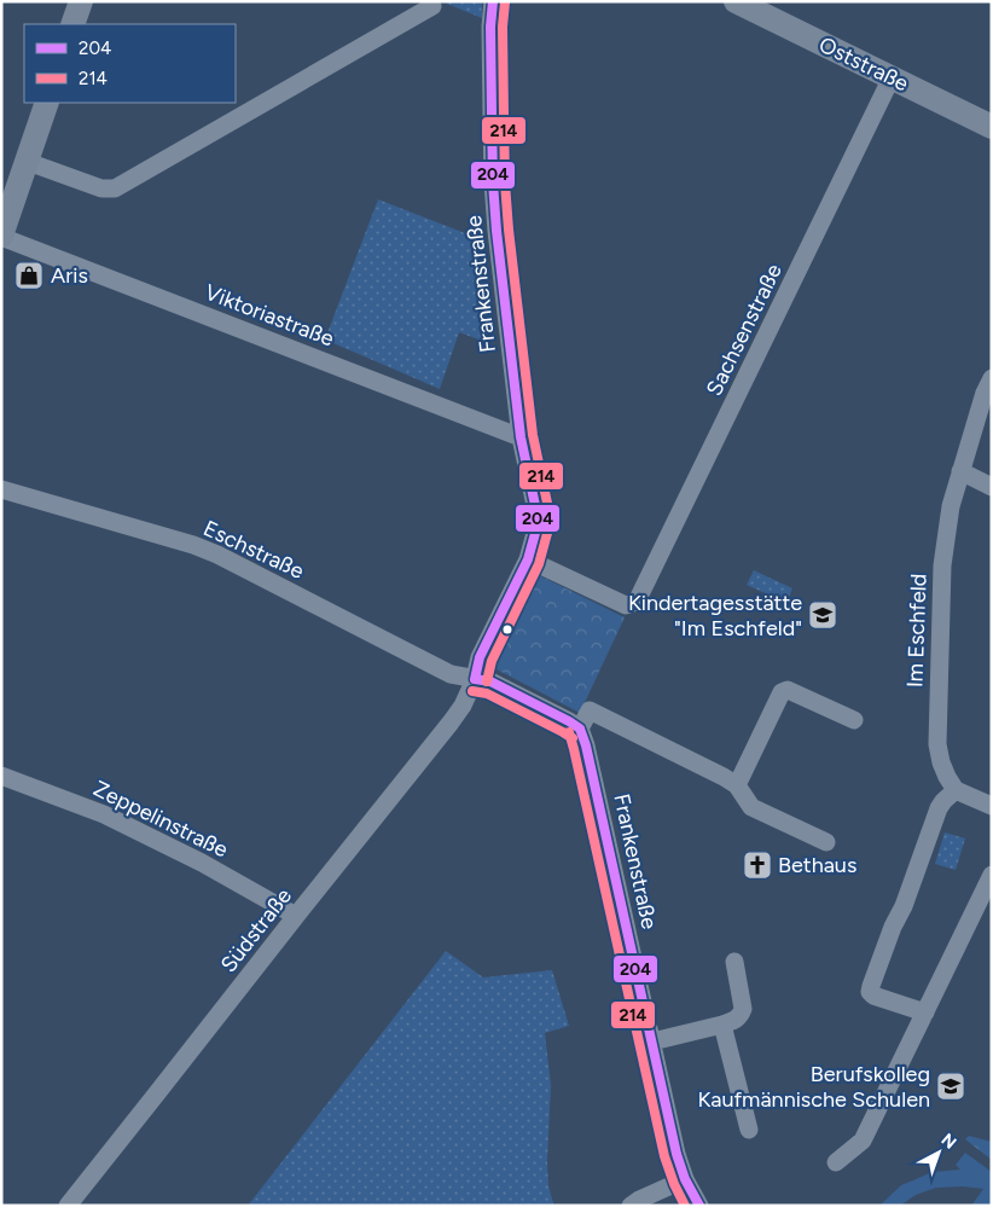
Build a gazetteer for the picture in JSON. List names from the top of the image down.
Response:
{
  "streets": {
    "street": [
      "Oststraße",
      "Frankenstraße",
      "Viktoriastraße",
      "Sachsenstraße",
      "Eschstraße",
      "Im Eschfeld",
      "Zeppelinstraße",
      "Südstraße"
    ]
  },
  "crossings": [
    ["Oststraße", "Sachsenstraße"],
    ["Frankenstraße", "Viktoriastraße"],
    ["Frankenstraße", "Sachsenstraße"],
    ["Frankenstraße", "Eschstraße"],
    ["Frankenstraße", "Südstraße"],
    ["Sachsenstraße", "Südstraße"],
    ["Eschstraße", "Südstraße"],
    ["Zeppelinstraße", "Südstraße"]
  ],
  "places": {
    "shop": ["Aris"],
    "school or university": ["Kindertagesstätte \"Im Eschfeld\"", "Berufskolleg Kaufmännische Schulen"],
    "church": ["Bethaus"]
  },
  "lines": ["transit line 204", "transit line 214"],
  "legend": ["204", "214"],
  "north": "top right"
}
